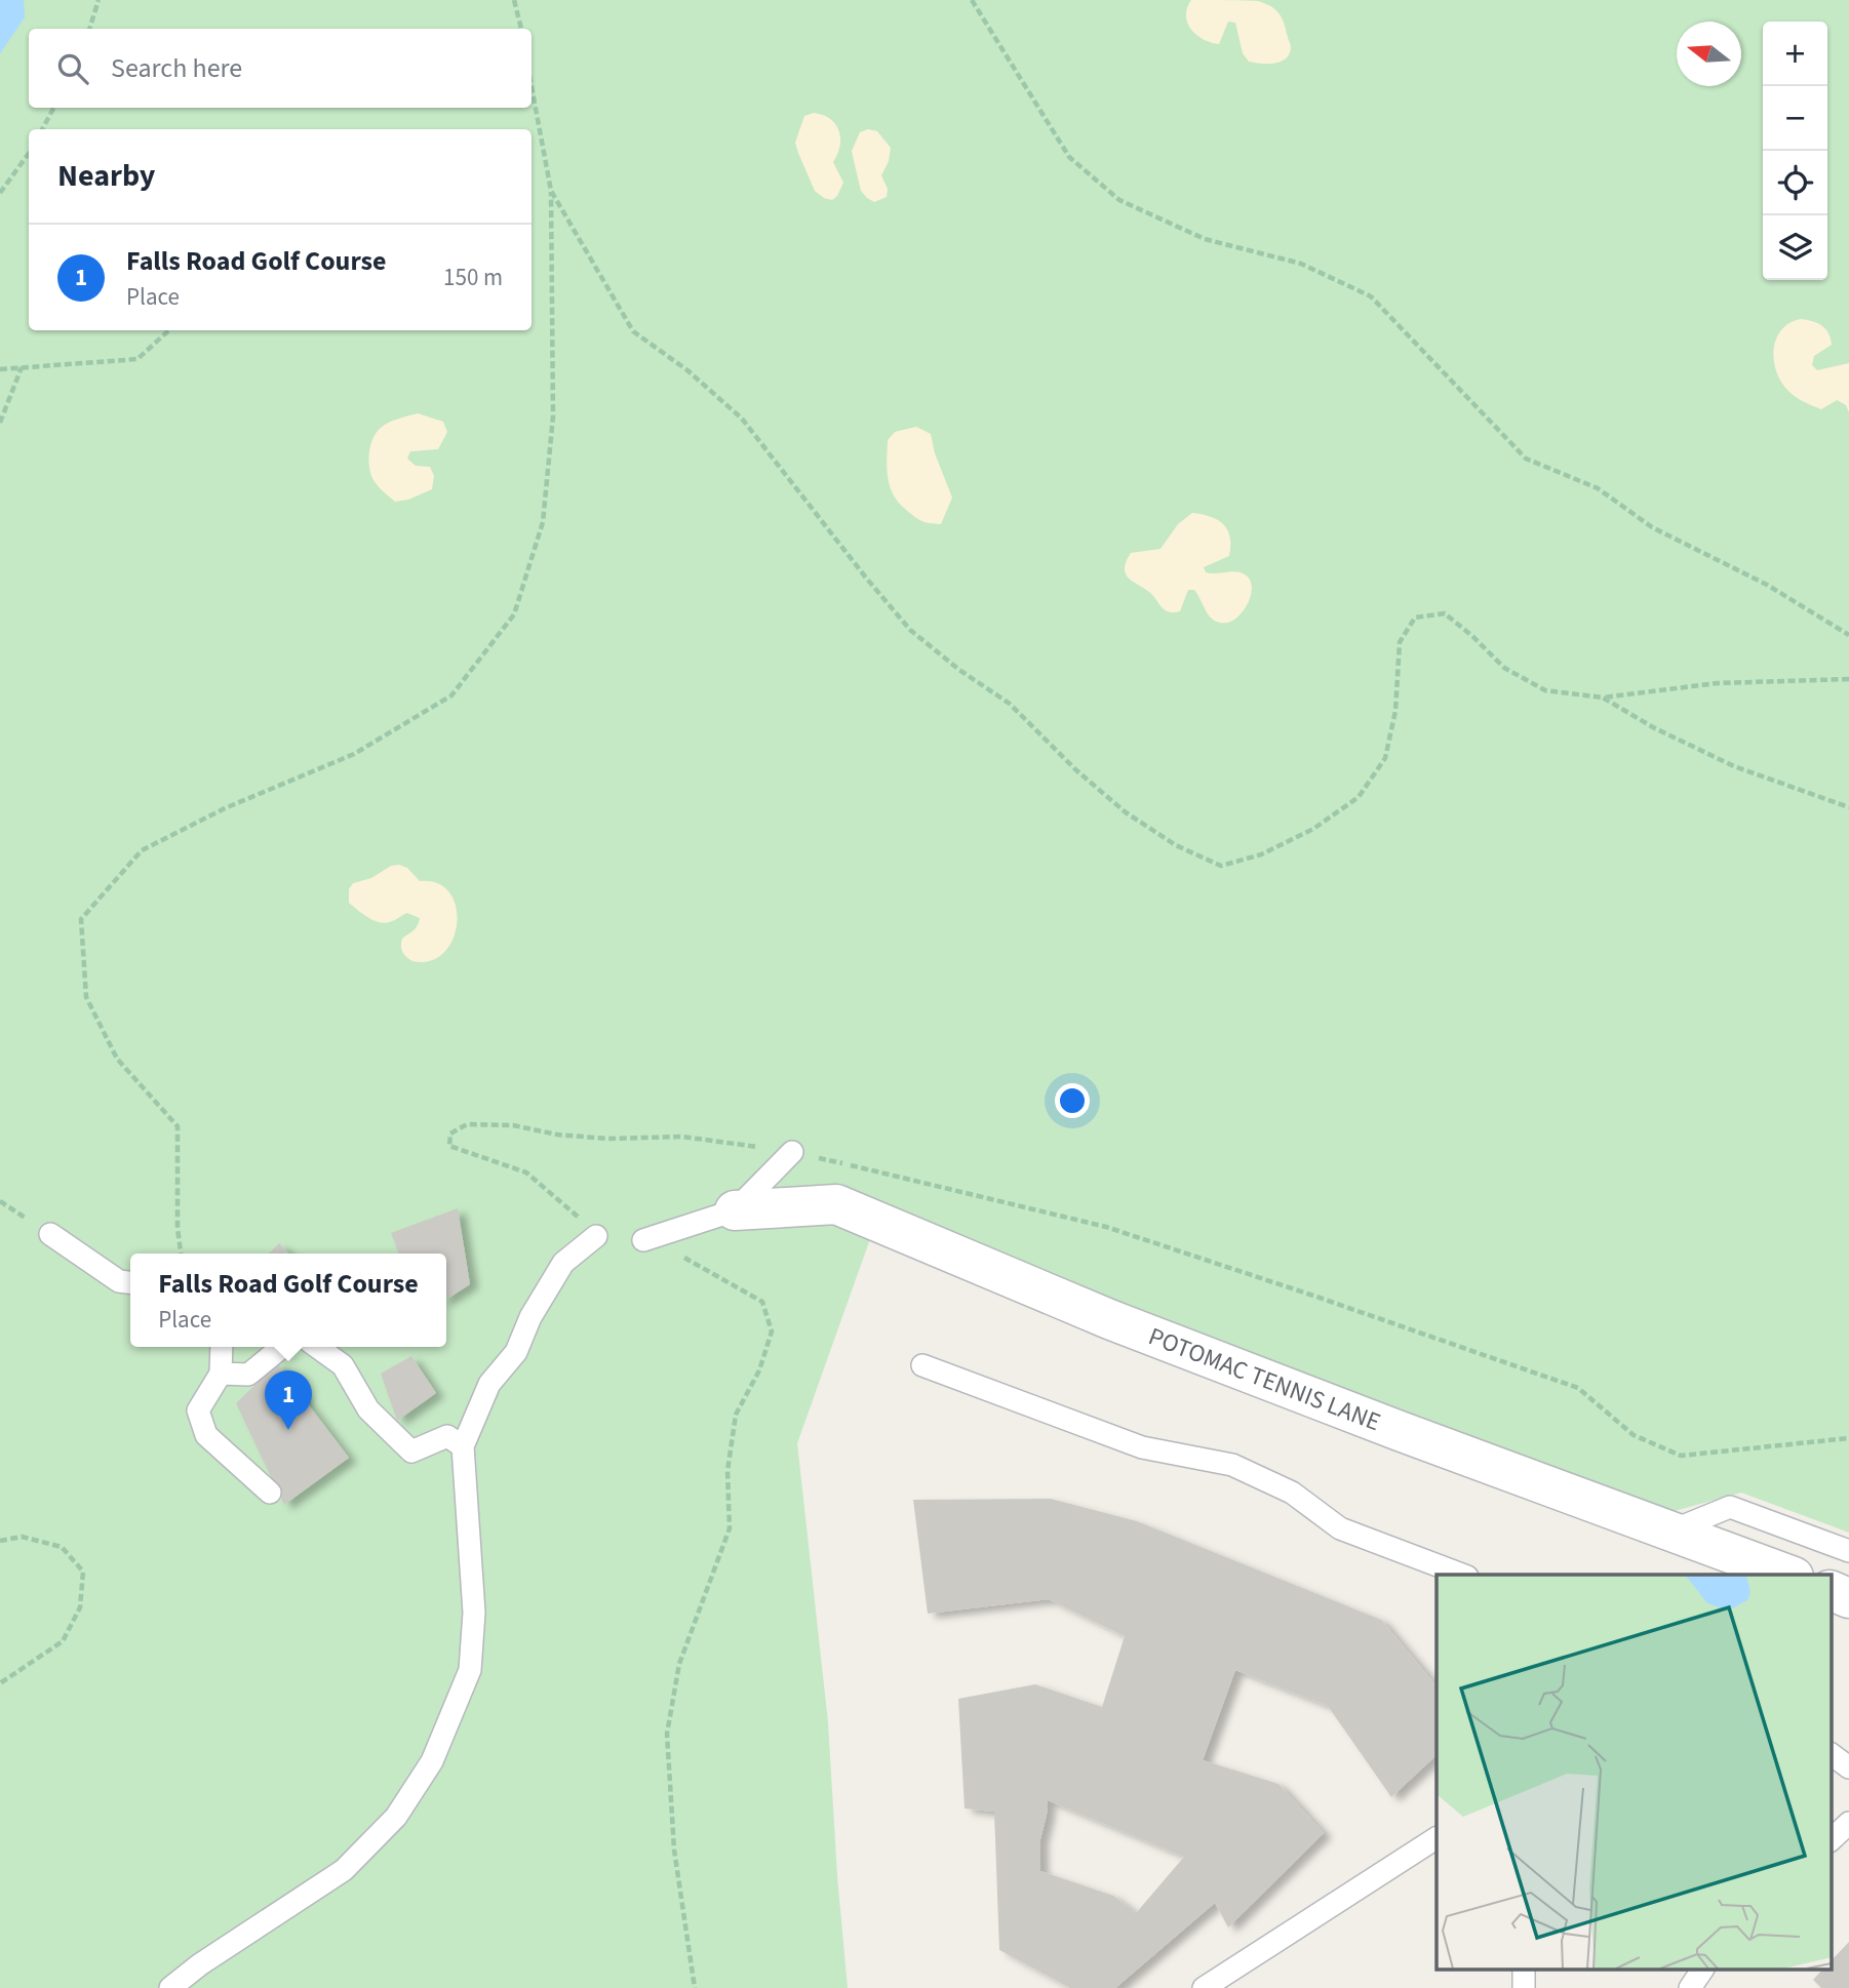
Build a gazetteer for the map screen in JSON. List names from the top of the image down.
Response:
{
  "streets": {
    "street": ["POTOMAC TENNIS LANE"]
  },
  "north": "left",
  "page": {
    "map_buttons": ["+", "−"],
    "search": "Search here",
    "heading": "Nearby",
    "list": [
      {
        "mark": "1",
        "name": "Falls Road Golf Course",
        "note": "Place",
        "value": "150 m"
      }
    ],
    "popup": ["Falls Road Golf Course", "Place"],
    "pins": "1"
  }
}
